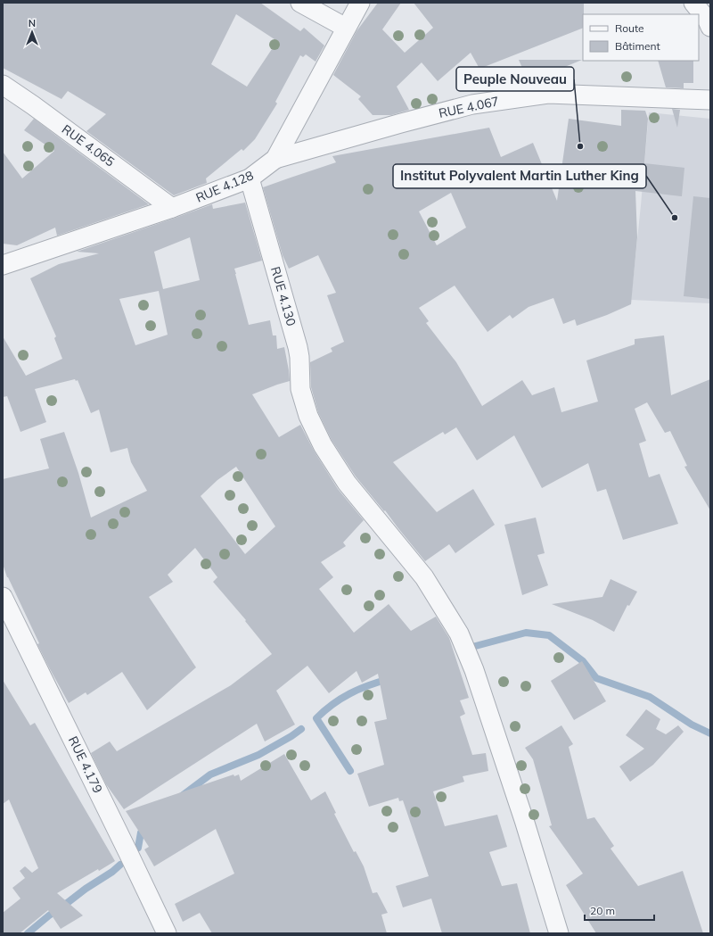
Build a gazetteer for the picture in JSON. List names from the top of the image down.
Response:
{
  "streets": {
    "street": [
      "RUE 4.067",
      "RUE 4.065",
      "RUE 4.128",
      "RUE 4.130",
      "RUE 4.179"
    ]
  },
  "crossings": [
    ["RUE 4.067", "RUE 4.128"],
    ["RUE 4.065", "RUE 4.128"],
    ["RUE 4.128", "RUE 4.130"]
  ],
  "places": ["Peuple Nouveau", "Institut Polyvalent Martin Luther King"],
  "legend": ["Route", "Bâtiment"],
  "scale_bar": "20 m",
  "north": "top"
}
